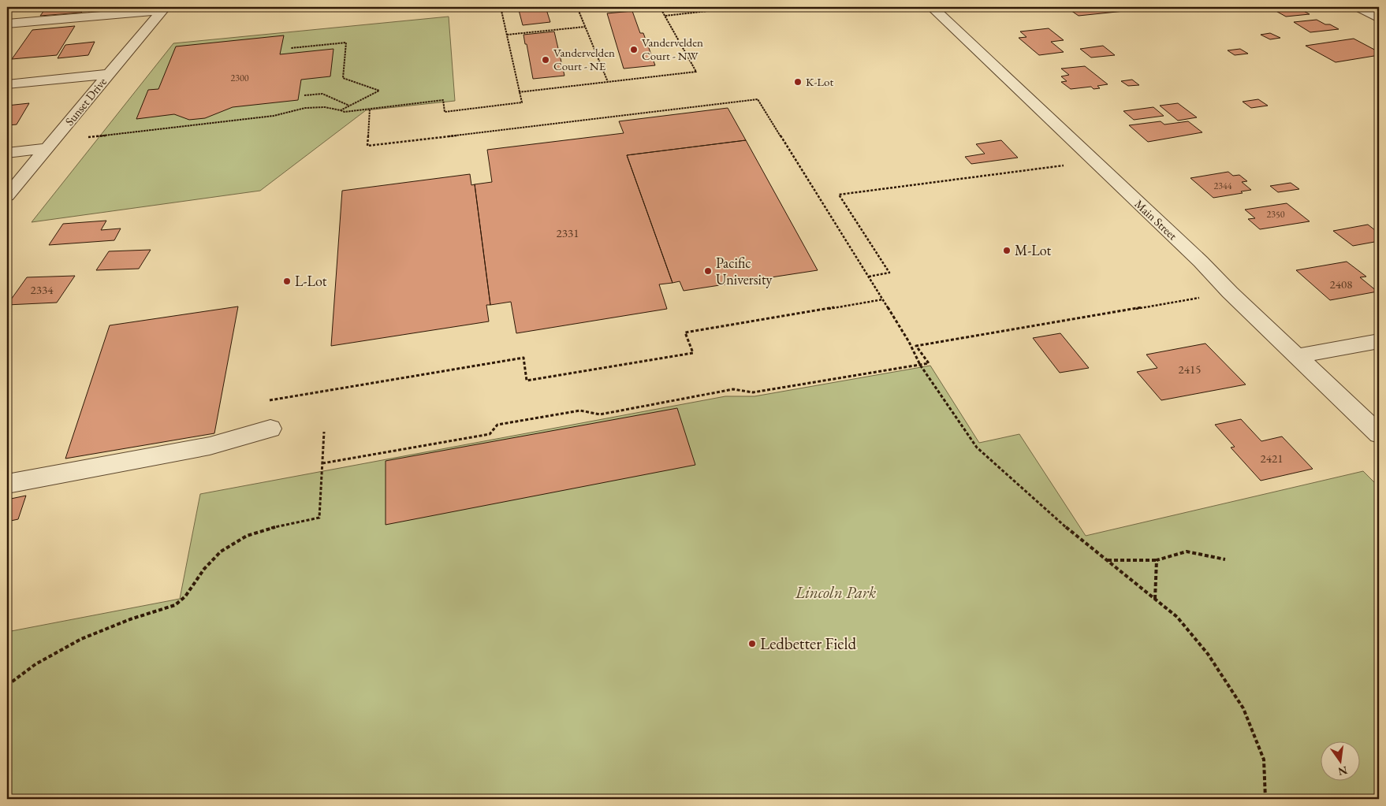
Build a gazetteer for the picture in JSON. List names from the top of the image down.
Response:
{
  "streets": {
    "street": ["Sunset Drive", "Main Street"]
  },
  "parks": ["Lincoln Park"],
  "places": [
    "Vandervelden Court - NW",
    "Vandervelden Court - NE",
    "K-Lot",
    "M-Lot",
    "Pacific University",
    "L-Lot",
    "Ledbetter Field"
  ],
  "house_numbers": [
    "2300",
    "2344",
    "2350",
    "2331",
    "2408",
    "2334",
    "2415",
    "2421"
  ],
  "north": "bottom"
}
